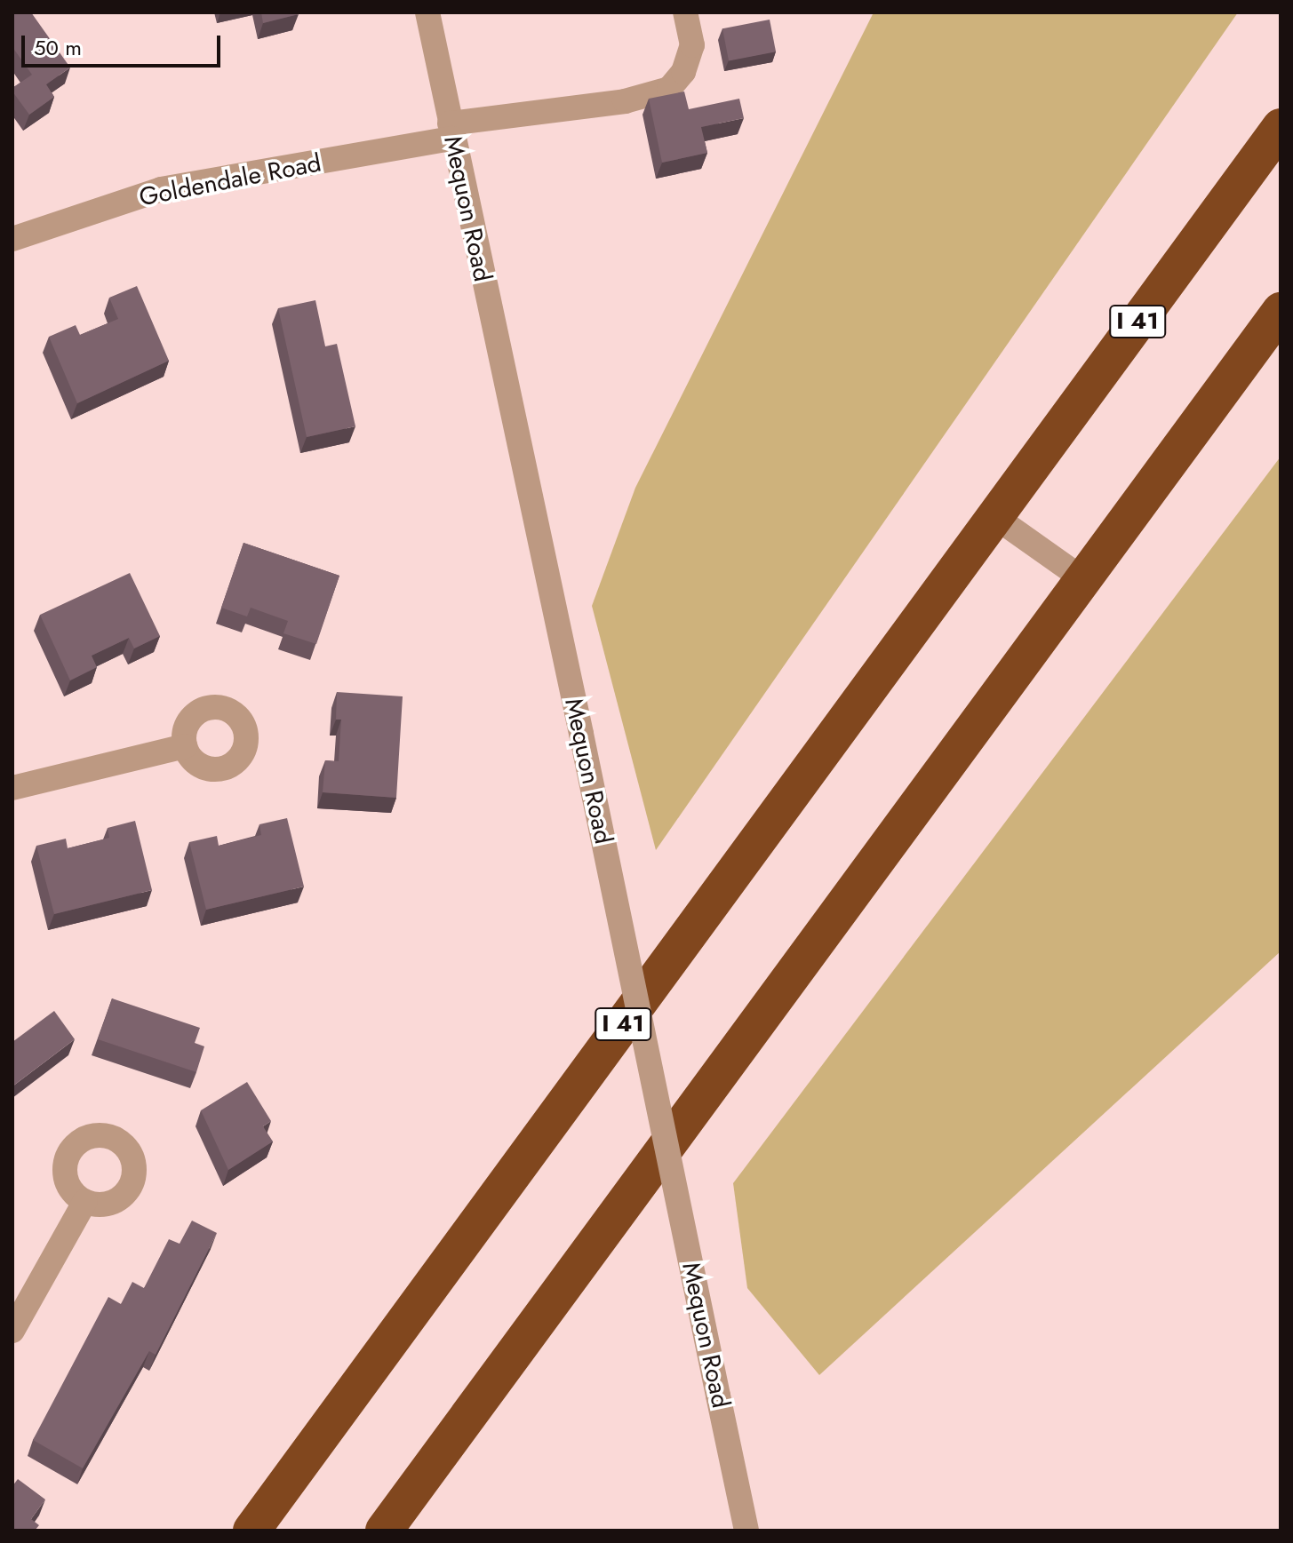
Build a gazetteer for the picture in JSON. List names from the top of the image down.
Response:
{
  "streets": {
    "highway": ["I 41"],
    "street": ["Goldendale Road", "Mequon Road"]
  },
  "crossings": [
    ["Goldendale Road", "Mequon Road"]
  ],
  "scale_bar": "50 m"
}
